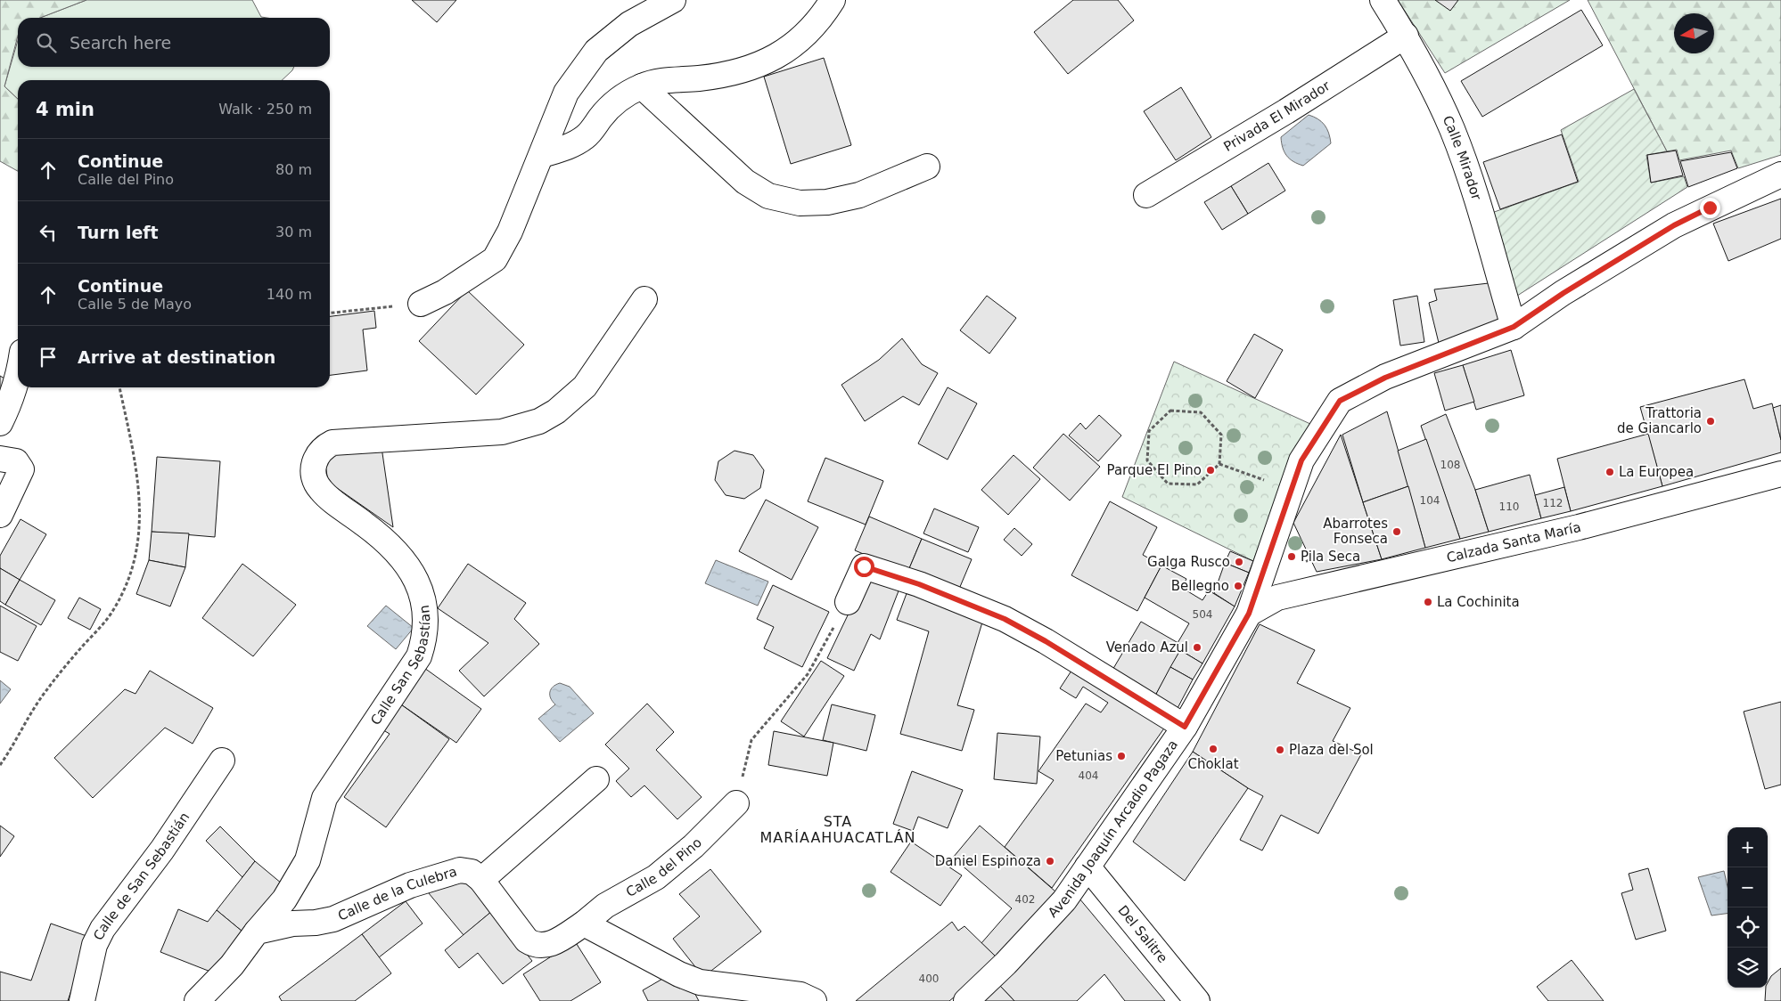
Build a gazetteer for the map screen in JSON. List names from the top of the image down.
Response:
{
  "streets": {
    "street": [
      "Privada El Mirador",
      "Calle Mirador",
      "Calzada Santa María",
      "Calle San Sebastían",
      "Avenida Joaquín Arcadio Pagaza",
      "Calle del Pino",
      "Calle de San Sebastián",
      "Calle de la Culebra",
      "Del Salitre"
    ]
  },
  "crossings": [
    ["Privada El Mirador", "Calle Mirador"],
    ["Calle Mirador", "Avenida Joaquín Arcadio Pagaza"],
    ["Calzada Santa María", "Avenida Joaquín Arcadio Pagaza"],
    ["Calle San Sebastían", "Calle de la Culebra"],
    ["Avenida Joaquín Arcadio Pagaza", "Del Salitre"],
    ["Calle del Pino", "Calle de la Culebra"]
  ],
  "districts": ["STA MARÍAAHUACATLÁN"],
  "places": [
    "Trattoria de Giancarlo",
    "Parque El Pino",
    "La Europea",
    "Abarrotes Fonseca",
    "Pila Seca",
    "Galga Rusco",
    "Bellegno",
    "La Cochinita",
    "Venado Azul",
    "Choklat",
    "Plaza del Sol",
    "Petunias",
    "Daniel Espinoza"
  ],
  "house_numbers": [
    "108",
    "104",
    "112",
    "110",
    "504",
    "404",
    "402",
    "400"
  ],
  "north": "left",
  "page": {
    "search": "Search here",
    "heading": ["4 min", "Walk · 250 m"],
    "list": [
      ["Continue", "Calle del Pino", "80 m"],
      ["Turn left", "30 m"],
      ["Continue", "Calle 5 de Mayo", "140 m"],
      "Arrive at destination"
    ],
    "map_buttons": ["+", "−"]
  }
}
